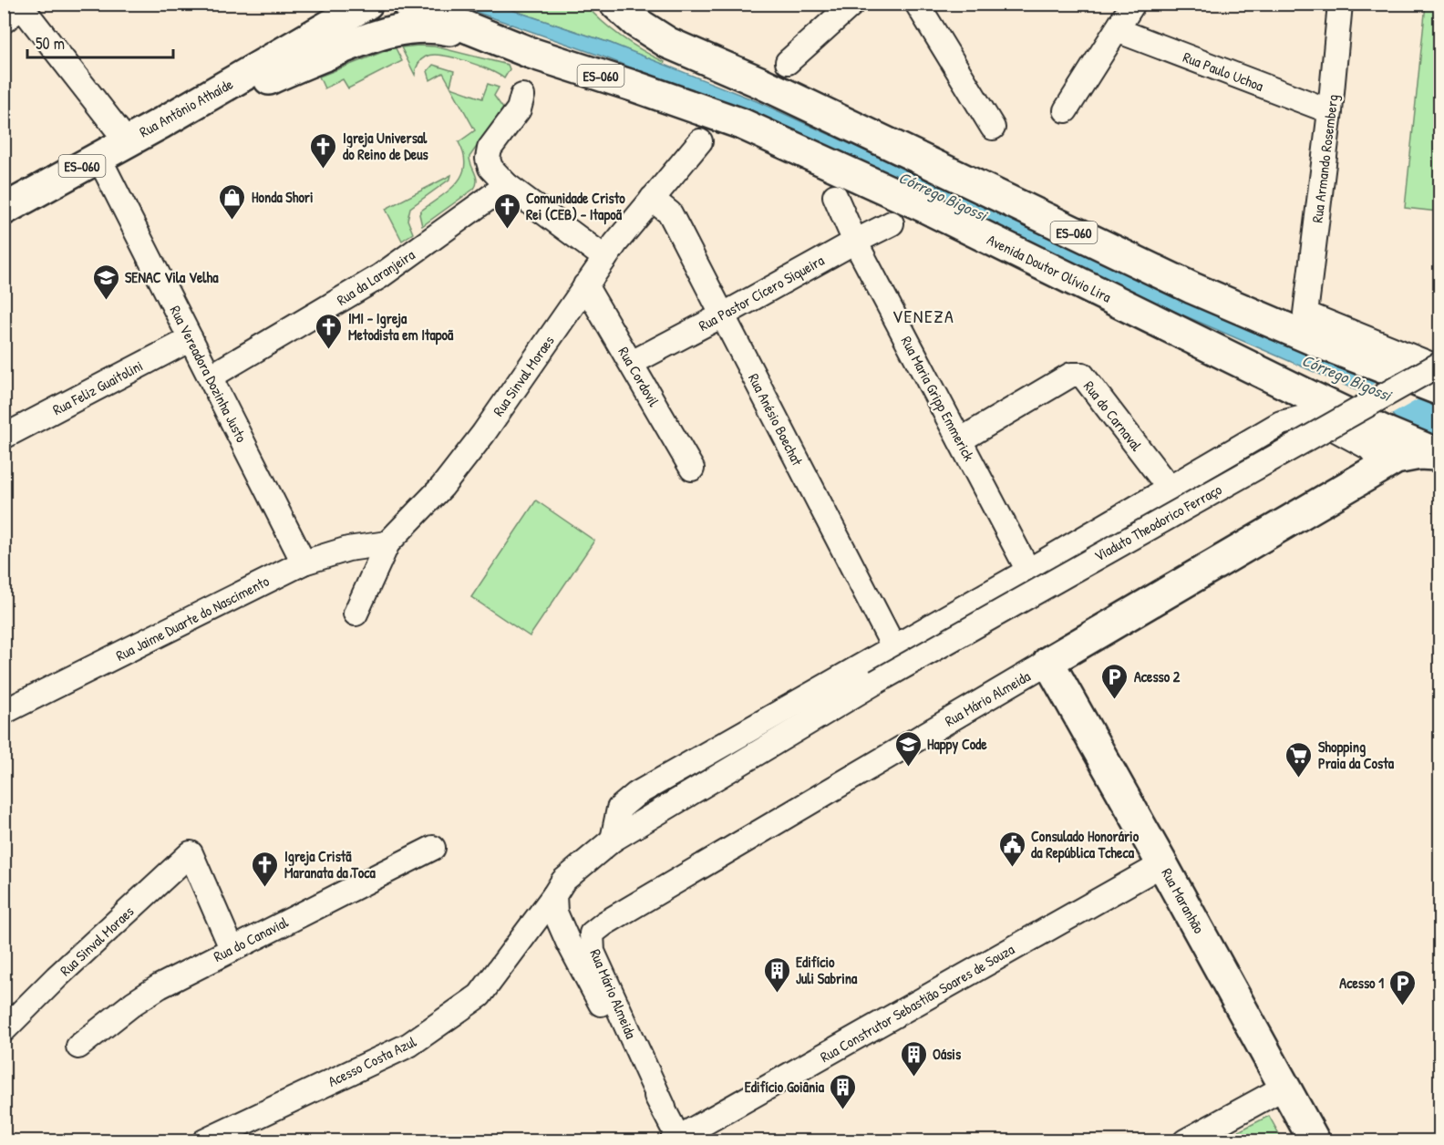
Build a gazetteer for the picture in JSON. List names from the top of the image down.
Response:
{
  "streets": {
    "main road": [
      "ES-060",
      "Rua Antônio Athaíde",
      "Avenida Doutor Olívio Lira",
      "Rua Mário Almeida",
      "Rua Maranhão"
    ],
    "street": [
      "Rua Paulo Uchoa",
      "Rua Armando Rosemberg",
      "Rua da Laranjeira",
      "Rua Pastor Cícero Siqueira",
      "Rua Vereadora Dozinha Justo",
      "Rua Sinval Moraes",
      "Rua Cordovil",
      "Rua Feliz Guaitolini",
      "Rua Maria Gripp Emmerick",
      "Rua do Carnaval",
      "Rua Anésio Boechat",
      "Viaduto Theodorico Ferraço",
      "Rua Jaime Duarte do Nascimento",
      "Rua do Canavial",
      "Rua Construtor Sebastião Soares de Souza",
      "Acesso Costa Azul"
    ]
  },
  "crossings": [
    ["Rua Paulo Uchoa", "Rua Armando Rosemberg"],
    ["Rua Antônio Athaíde", "Rua Vereadora Dozinha Justo"],
    ["Avenida Doutor Olívio Lira", "Rua Mário Almeida"],
    ["Rua da Laranjeira", "Rua Vereadora Dozinha Justo"],
    ["Rua Pastor Cícero Siqueira", "Rua Cordovil"],
    ["Rua Pastor Cícero Siqueira", "Rua Maria Gripp Emmerick"],
    ["Rua Pastor Cícero Siqueira", "Rua Anésio Boechat"],
    ["Rua Vereadora Dozinha Justo", "Rua Feliz Guaitolini"],
    ["Rua Vereadora Dozinha Justo", "Rua Jaime Duarte do Nascimento"],
    ["Rua Sinval Moraes", "Rua Cordovil"],
    ["Rua Sinval Moraes", "Rua Anésio Boechat"],
    ["Rua Sinval Moraes", "Rua Jaime Duarte do Nascimento"],
    ["Rua Sinval Moraes", "Rua do Canavial"],
    ["Rua Maria Gripp Emmerick", "Rua do Carnaval"],
    ["Rua Mário Almeida", "Rua Maranhão"],
    ["Rua Mário Almeida", "Acesso Costa Azul"],
    ["Rua Maranhão", "Rua Construtor Sebastião Soares de Souza"]
  ],
  "districts": ["VENEZA"],
  "water": ["Córrego Bigossi"],
  "places": {
    "church": [
      "Igreja Universal do Reino de Deus",
      "Comunidade Cristo Rei (CEB) - Itapoã",
      "IMI - Igreja Metodista em Itapoã",
      "Igreja Cristã Maranata da Toca"
    ],
    "shop": ["Honda Shori"],
    "school or university": ["SENAC Vila Velha", "Happy Code"],
    "parking": ["Acesso 2", "Acesso 1"],
    "supermarket": ["Shopping Praia da Costa"],
    "public building": ["Consulado Honorário da República Tcheca"],
    "building": ["Edifício Juli Sabrina", "Oásis", "Edifício Goiânia"]
  },
  "scale_bar": "50 m"
}
